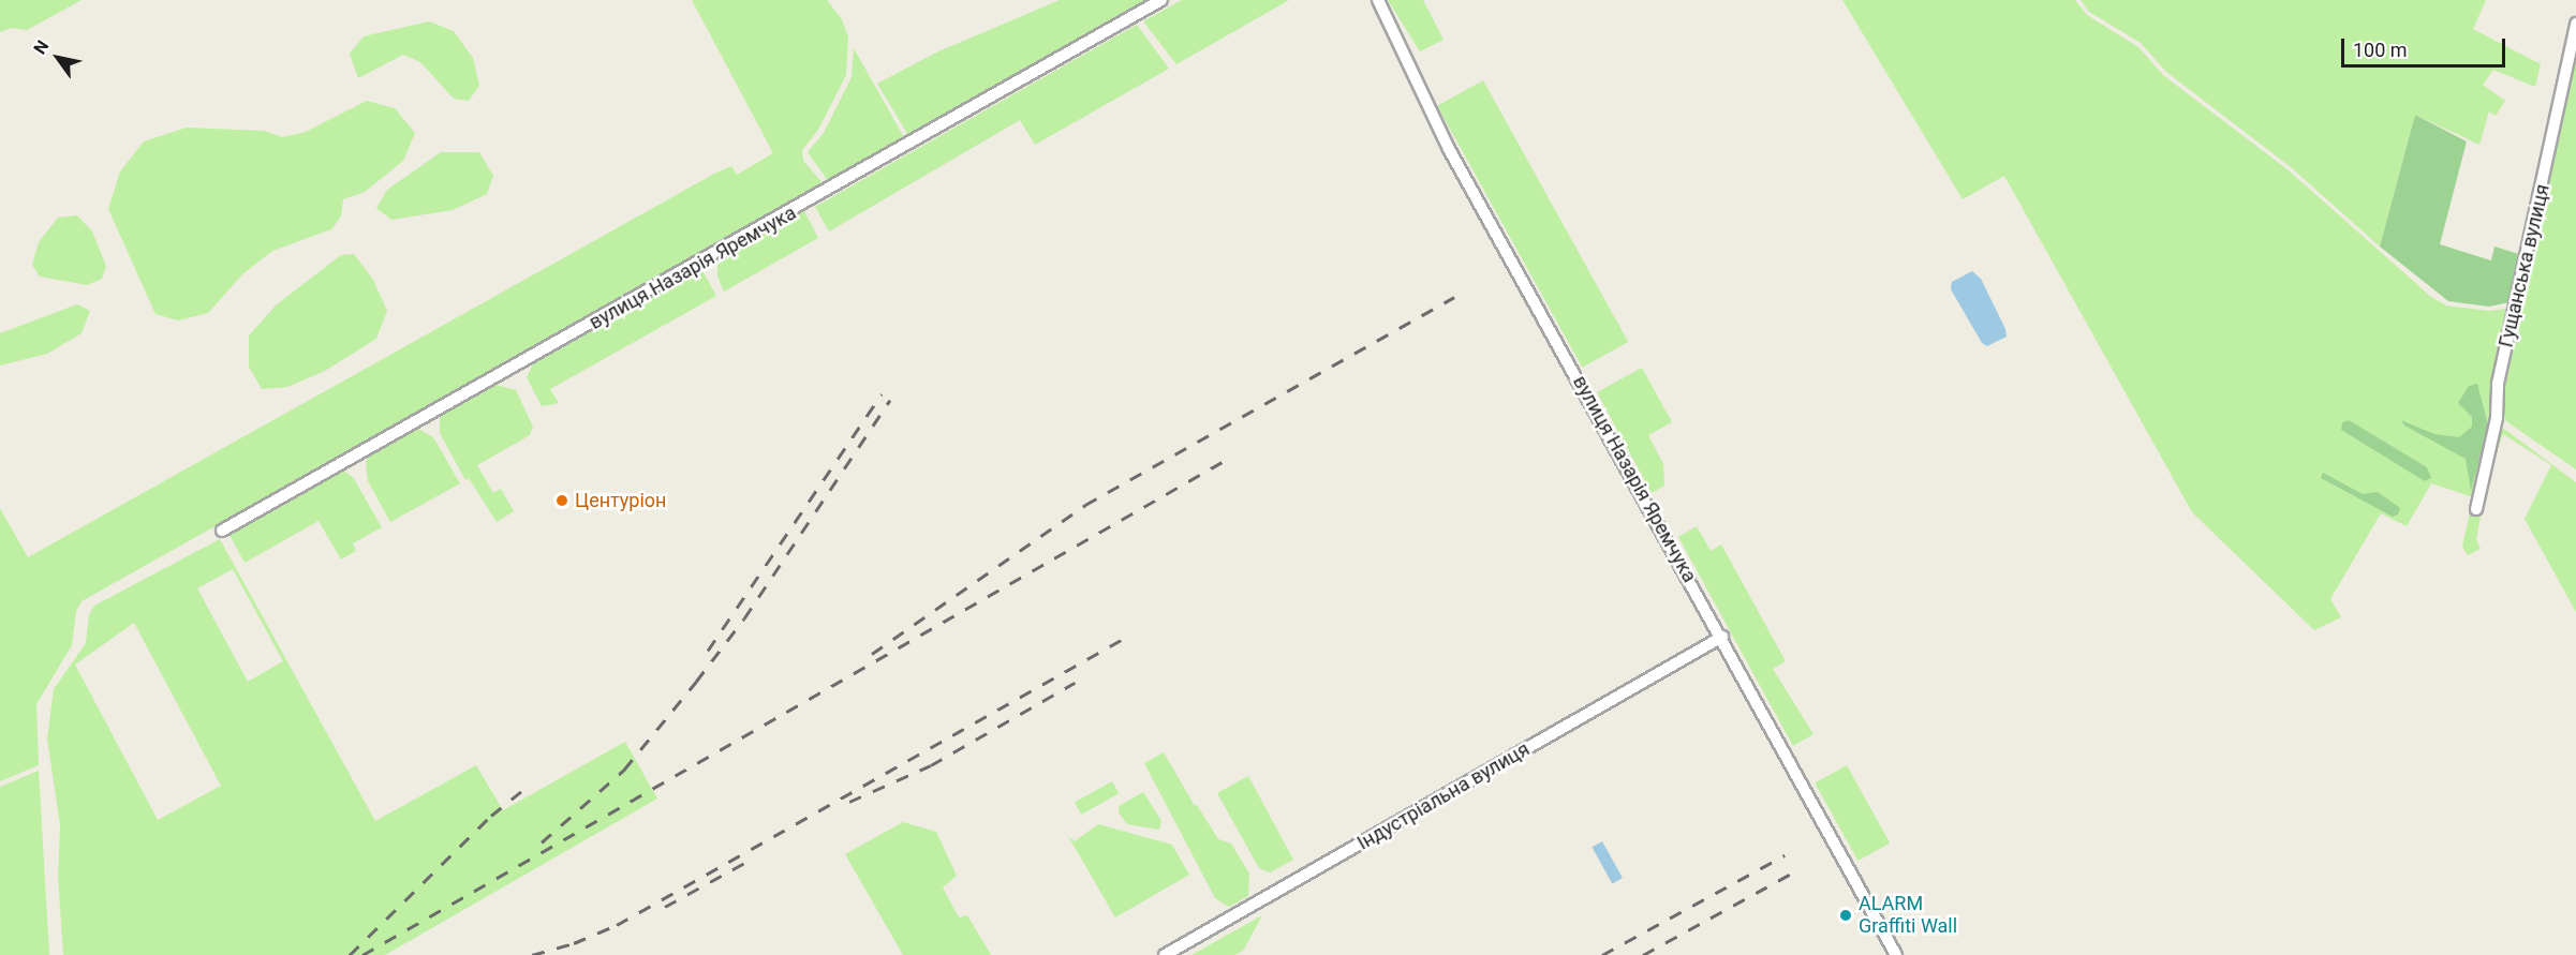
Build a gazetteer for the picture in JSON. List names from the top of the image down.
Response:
{
  "streets": {
    "street": ["Гущанська вулиця", "вулиця Назарія Яремчука", "Індустріальна вулиця"]
  },
  "crossings": [
    ["вулиця Назарія Яремчука", "Індустріальна вулиця"]
  ],
  "places": ["Центуріон", "ALARM Graffiti Wall"],
  "scale_bar": "100 m",
  "north": "top left"
}
